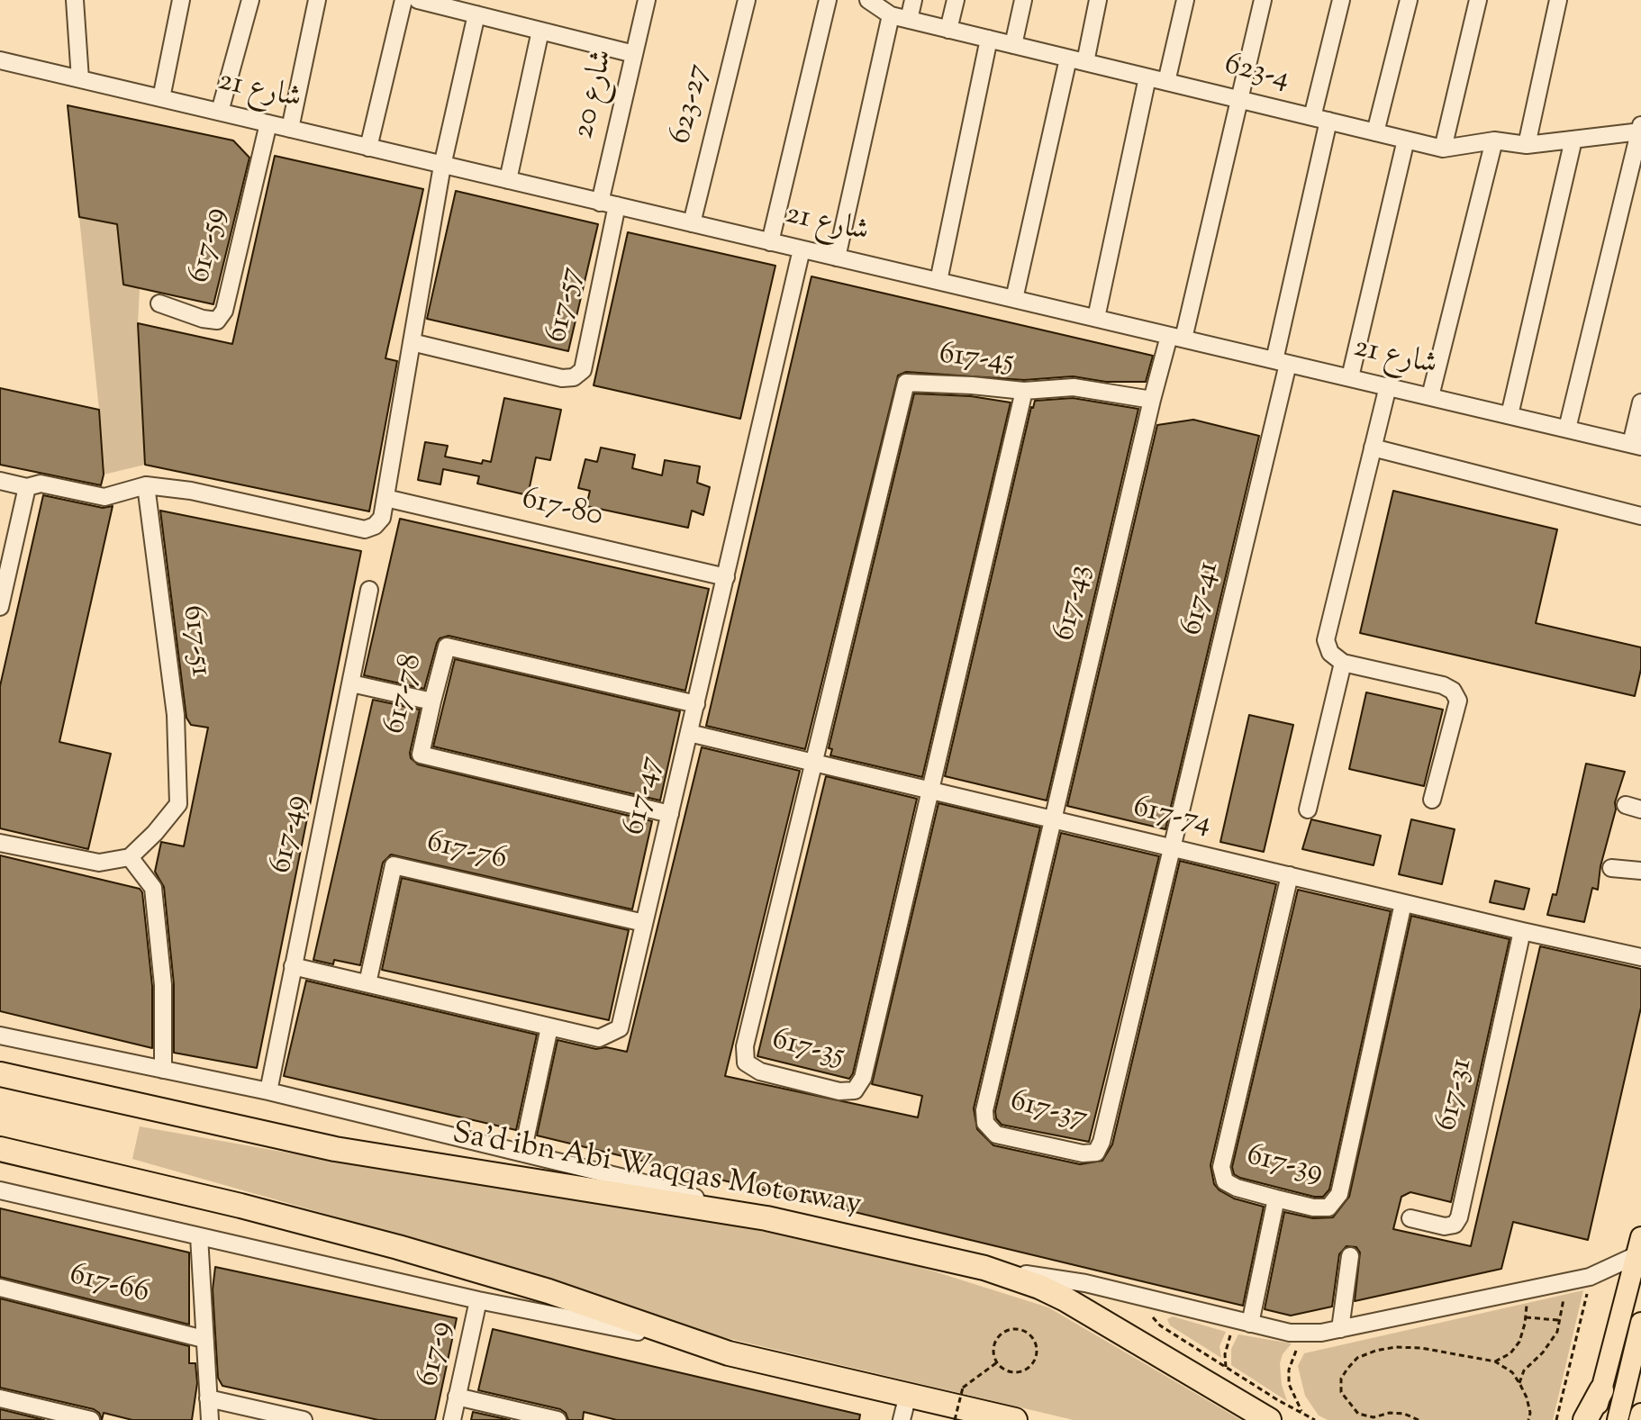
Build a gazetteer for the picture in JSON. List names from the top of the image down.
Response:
{
  "streets": {
    "highway": ["Sa'd ibn Abi Waqqas Motorway"],
    "street": [
      "623-4",
      "شارع 21",
      "شارع 20",
      "623-27",
      "617-59",
      "617-57",
      "617-45",
      "617-80",
      "617-41",
      "617-43",
      "617-51",
      "617-78",
      "617-47",
      "617-74",
      "617-49",
      "617-76",
      "617-35",
      "617-31",
      "617-37",
      "617-39",
      "617-66",
      "617-9"
    ]
  },
  "crossings": [
    ["623-4", "617-41"],
    ["623-4", "617-43"],
    ["شارع 21", "شارع 20"],
    ["شارع 21", "623-27"],
    ["شارع 21", "617-59"],
    ["شارع 21", "617-57"],
    ["شارع 21", "617-41"],
    ["شارع 21", "617-43"],
    ["شارع 21", "617-47"],
    ["شارع 20", "617-57"],
    ["617-45", "617-74"],
    ["617-45", "617-35"],
    ["617-80", "617-47"],
    ["617-41", "617-74"],
    ["617-41", "617-37"],
    ["617-43", "617-74"],
    ["617-43", "617-37"],
    ["617-78", "617-47"],
    ["617-47", "617-74"],
    ["617-47", "617-49"],
    ["617-47", "617-76"],
    ["617-74", "617-35"],
    ["617-74", "617-31"],
    ["617-74", "617-37"],
    ["617-74", "617-39"]
  ]
}
